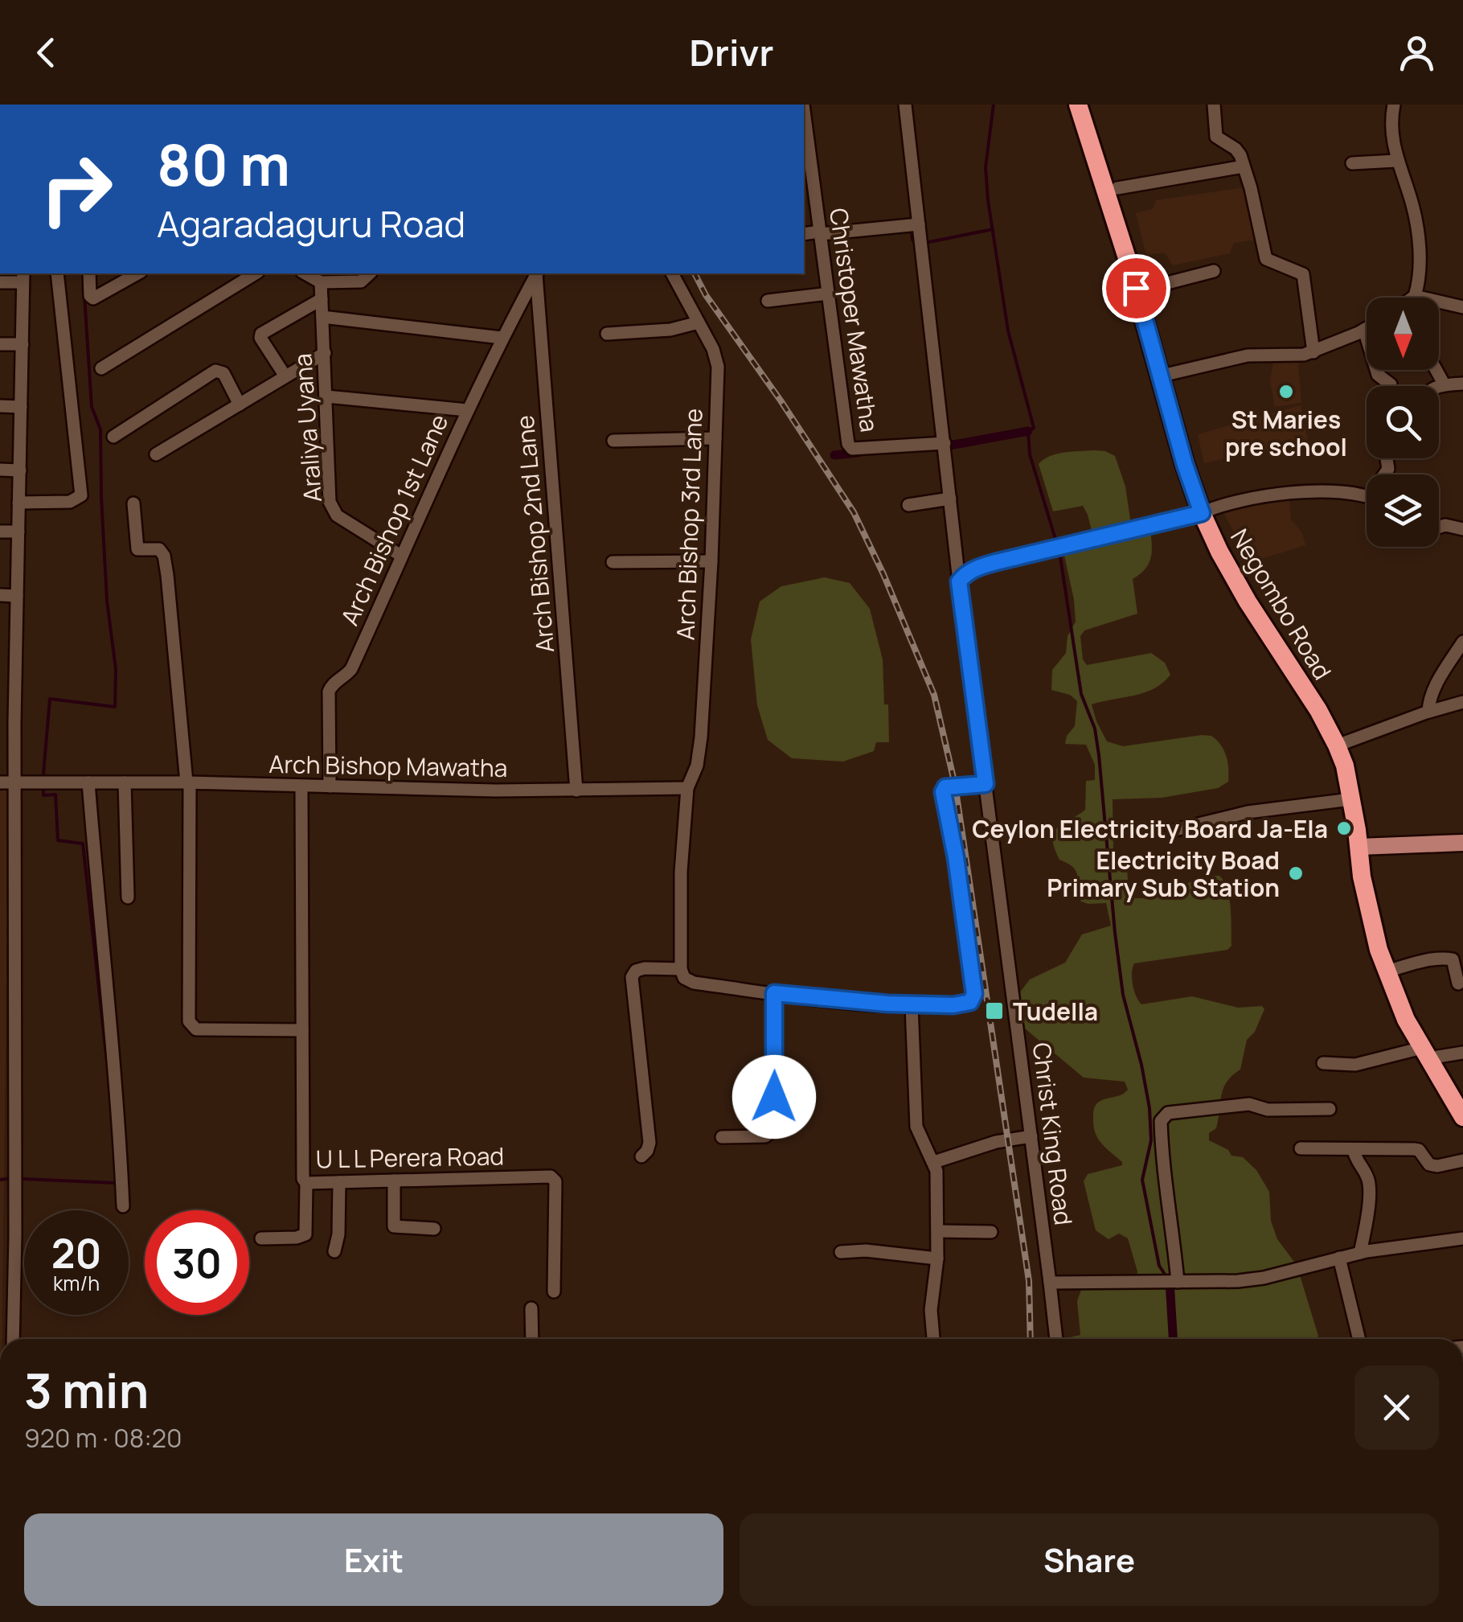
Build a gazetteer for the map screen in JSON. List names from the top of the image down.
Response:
{
  "streets": {
    "highway": ["Negombo Road"],
    "street": [
      "Christoper Mawatha",
      "Araliya Uyana",
      "Arch Bishop 1st Lane",
      "Arch Bishop 3rd Lane",
      "Arch Bishop 2nd Lane",
      "Arch Bishop Mawatha",
      "Christ King Road",
      "U L L Perera Road"
    ]
  },
  "crossings": [
    ["Christoper Mawatha", "Christ King Road"],
    ["Araliya Uyana", "Arch Bishop 1st Lane"],
    ["Arch Bishop 1st Lane", "Arch Bishop Mawatha"],
    ["Arch Bishop 3rd Lane", "Arch Bishop Mawatha"],
    ["Arch Bishop 2nd Lane", "Arch Bishop Mawatha"],
    ["Arch Bishop Mawatha", "U L L Perera Road"]
  ],
  "places": {
    "other": ["St Maries pre school", "Ceylon Electricity Board Ja-Ela", "Electricity Boad Primary Sub Station"],
    "transit": ["Tudella"]
  },
  "north": "bottom",
  "page": {
    "header": "Drivr",
    "turn": ["80 m", "Agaradaguru Road"],
    "speed": "20 km/h",
    "limit": "30",
    "heading": ["3 min", "920 m · 08:20"],
    "buttons": ["Exit", "Share"]
  }
}
